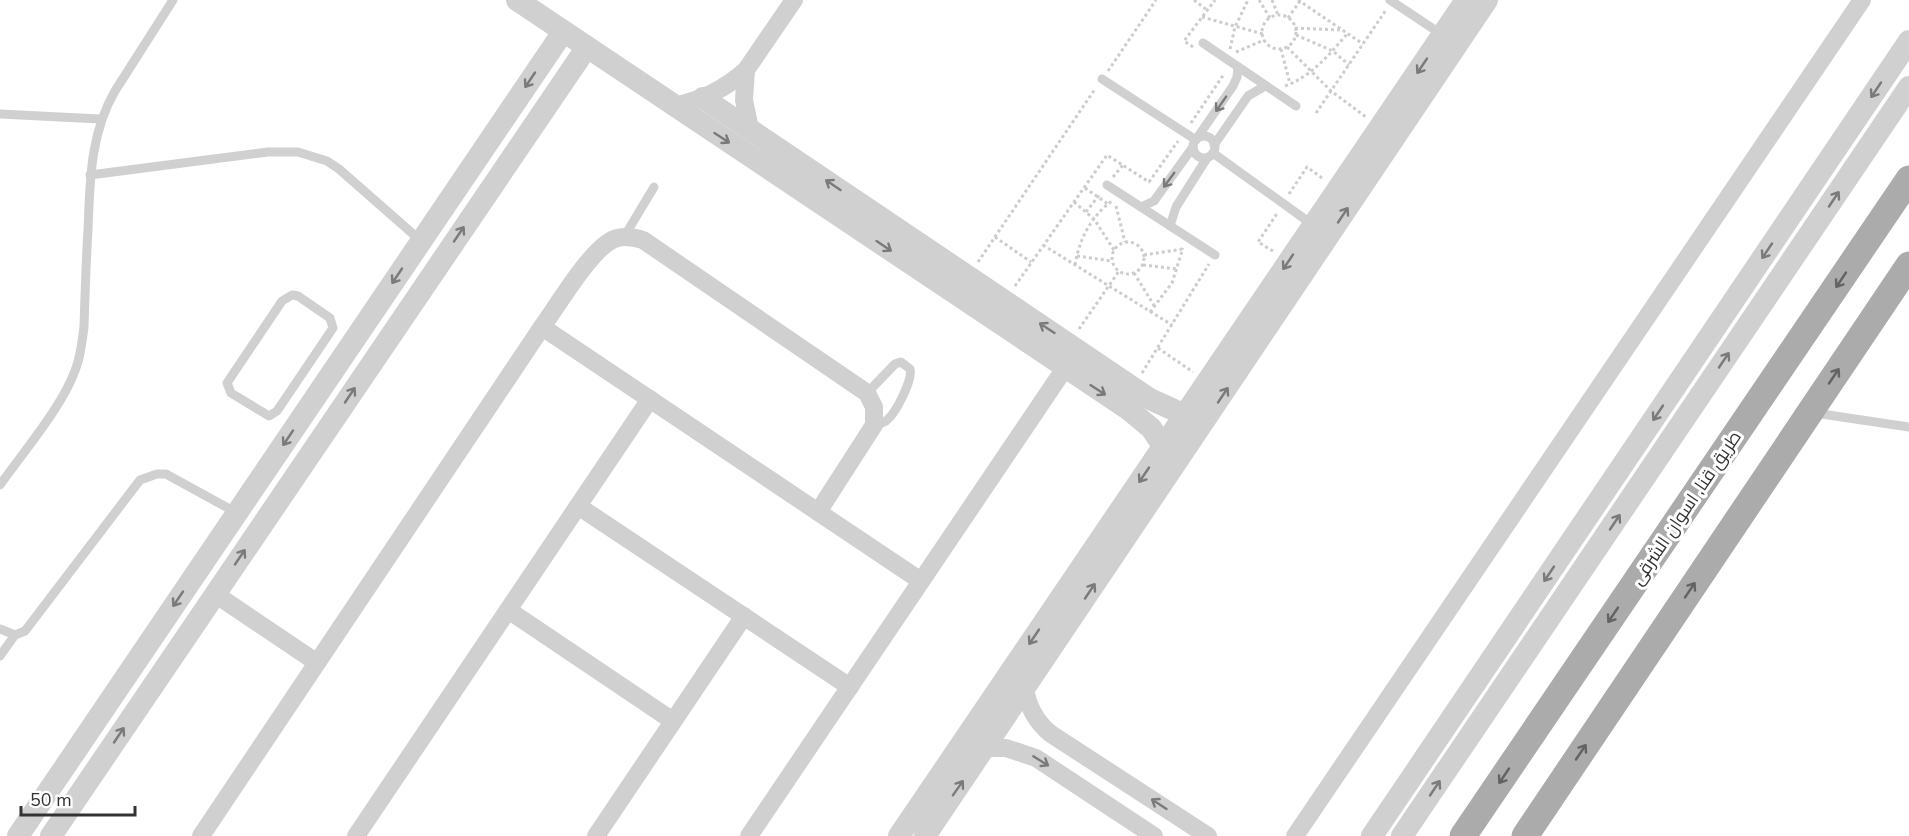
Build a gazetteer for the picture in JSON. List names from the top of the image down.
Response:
{
  "streets": {
    "main road": ["طريق قنا, اسوان الشرقى"]
  },
  "scale_bar": "50 m"
}
